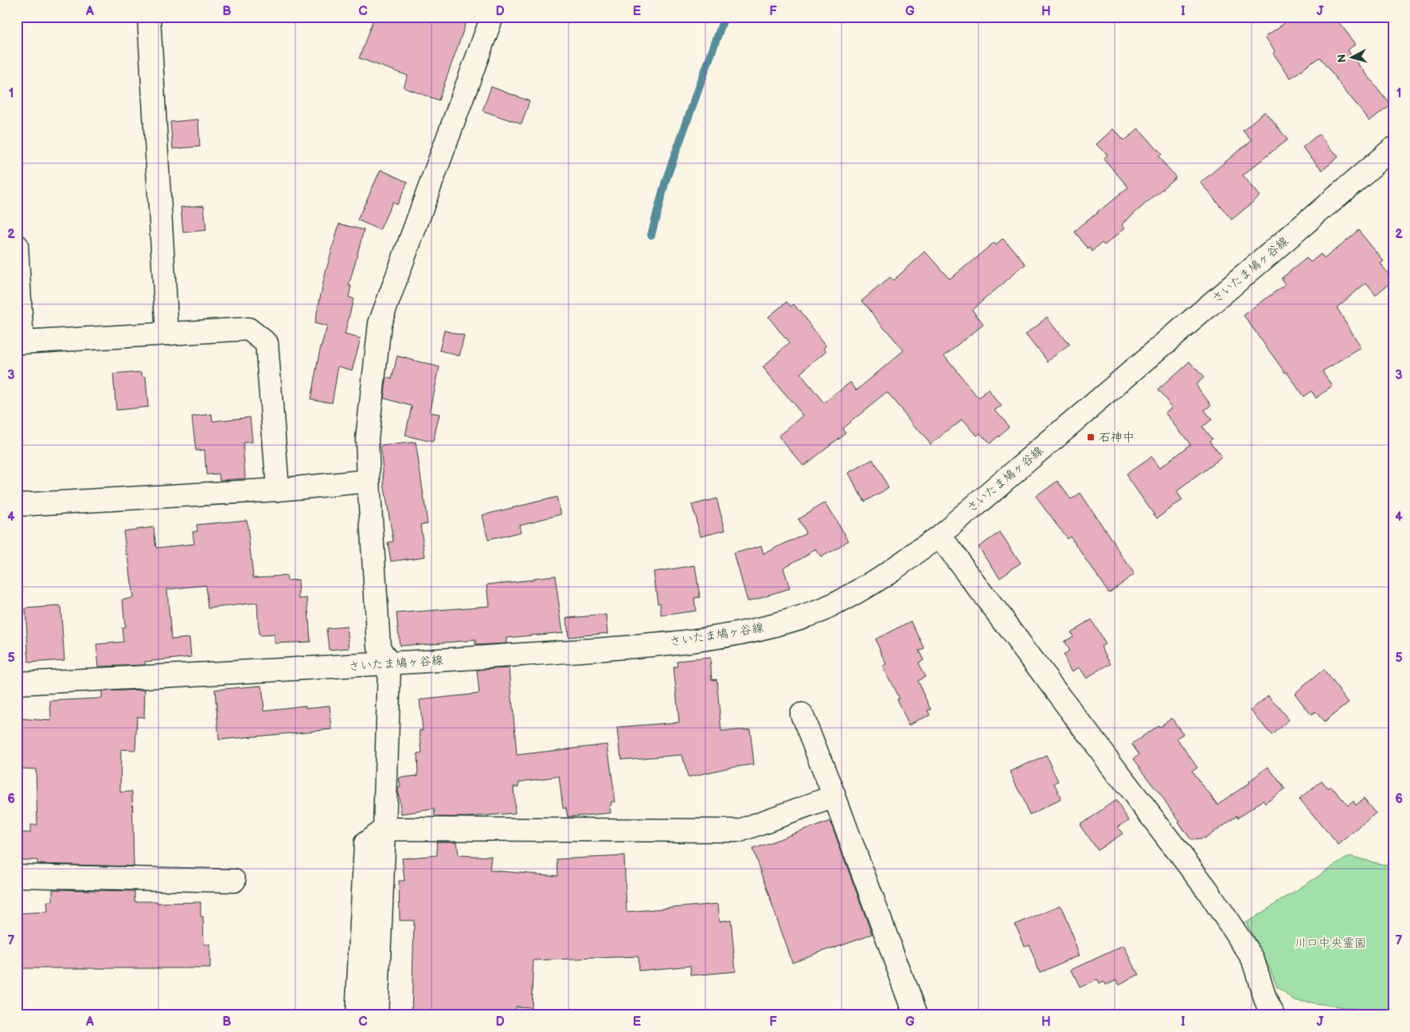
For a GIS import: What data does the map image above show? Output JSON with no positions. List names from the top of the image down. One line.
{"streets":{"street":["さいたま鳩ヶ谷線"]},"parks":["川口中央霊園"],"places":{"transit":["石神中"]},"north":"left","grid":{"columns":["A","B","C","D","E","F","G","H","I","J"],"rows":["1","2","3","4","5","6","7"]}}
